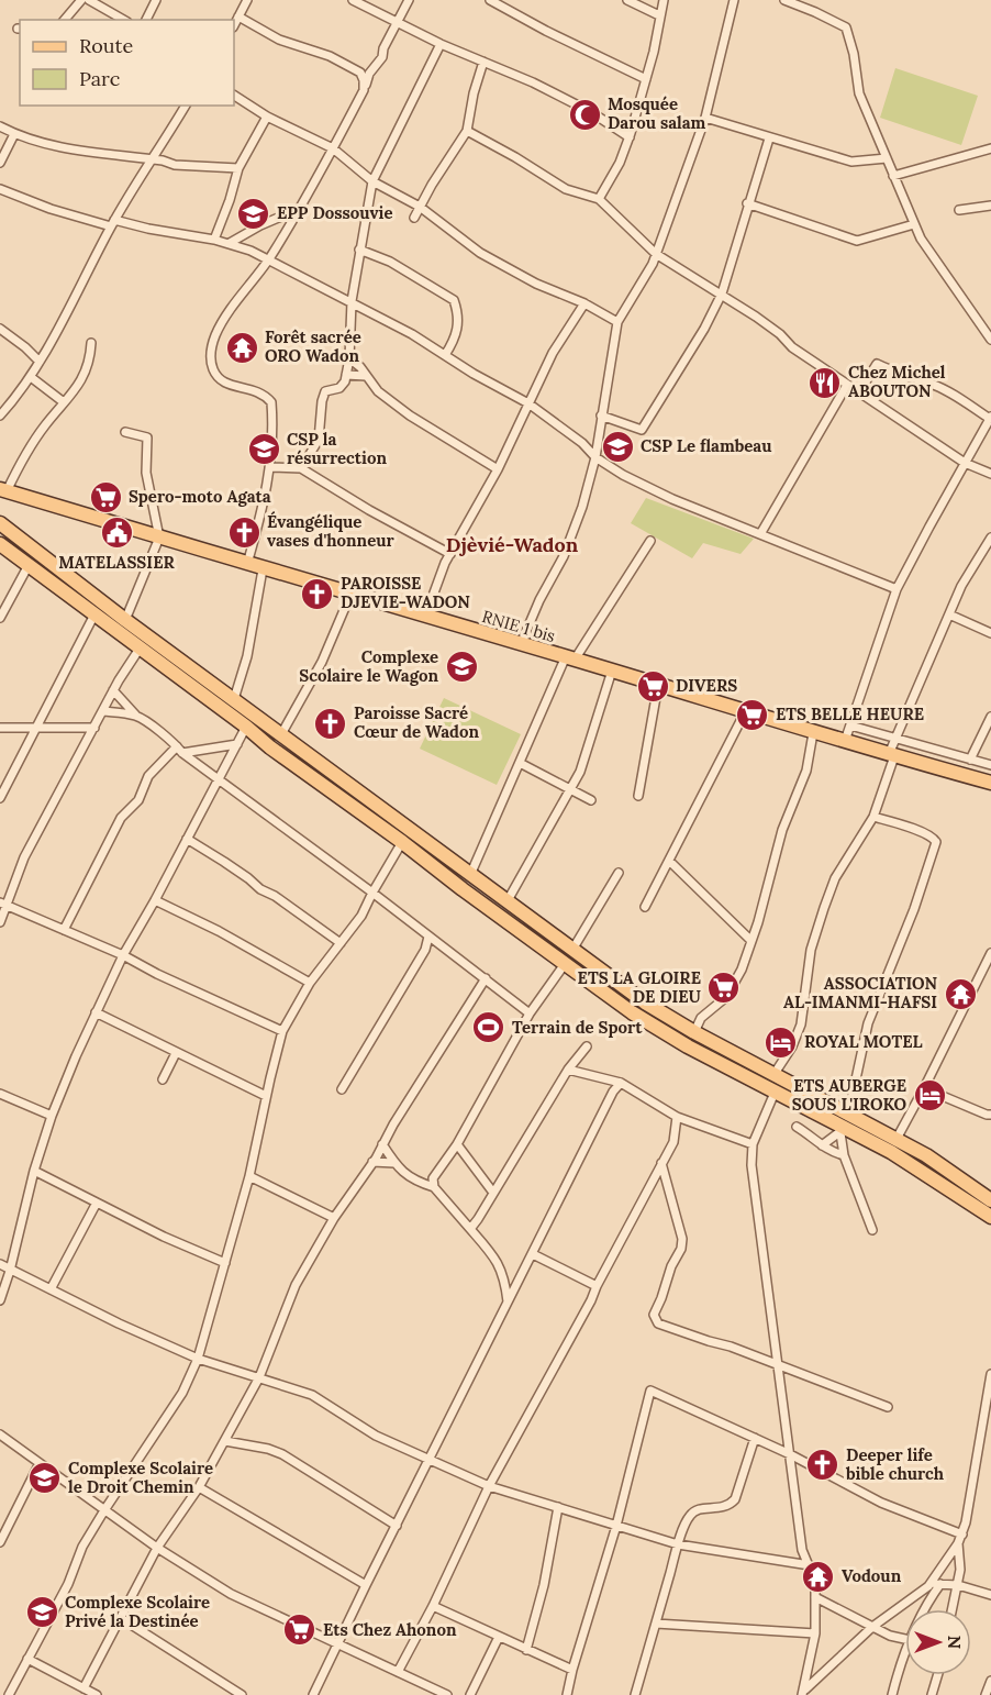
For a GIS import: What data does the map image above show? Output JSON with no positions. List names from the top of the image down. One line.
{"streets":{"main road":["RNIE 1 bis"]},"districts":["Djèvié-Wadon"],"places":{"mosque":["Mosquée Darou salam"],"school or university":["EPP Dossouvie","CSP Le flambeau","CSP la résurrection","Complexe Scolaire le Wagon","Complexe Scolaire le Droit Chemin","Complexe Scolaire Privé la Destinée"],"temple":["Forêt sacrée ORO Wadon","ASSOCIATION AL-IMANMI-HAFSI","Vodoun"],"restaurant":["Chez Michel ABOUTON"],"supermarket":["Spero-moto Agata","DIVERS","ETS BELLE HEURE","ETS LA GLOIRE DE DIEU","Ets Chez Ahonon"],"church":["Évangélique vases d'honneur","PAROISSE DJEVIE-WADON","Paroisse Sacré Cœur de Wadon","Deeper life bible church"],"public building":["MATELASSIER"],"sports":["Terrain de Sport"],"hotel":["ROYAL MOTEL","ETS AUBERGE SOUS L'IROKO"]},"legend":["Route","Parc"],"north":"right"}
